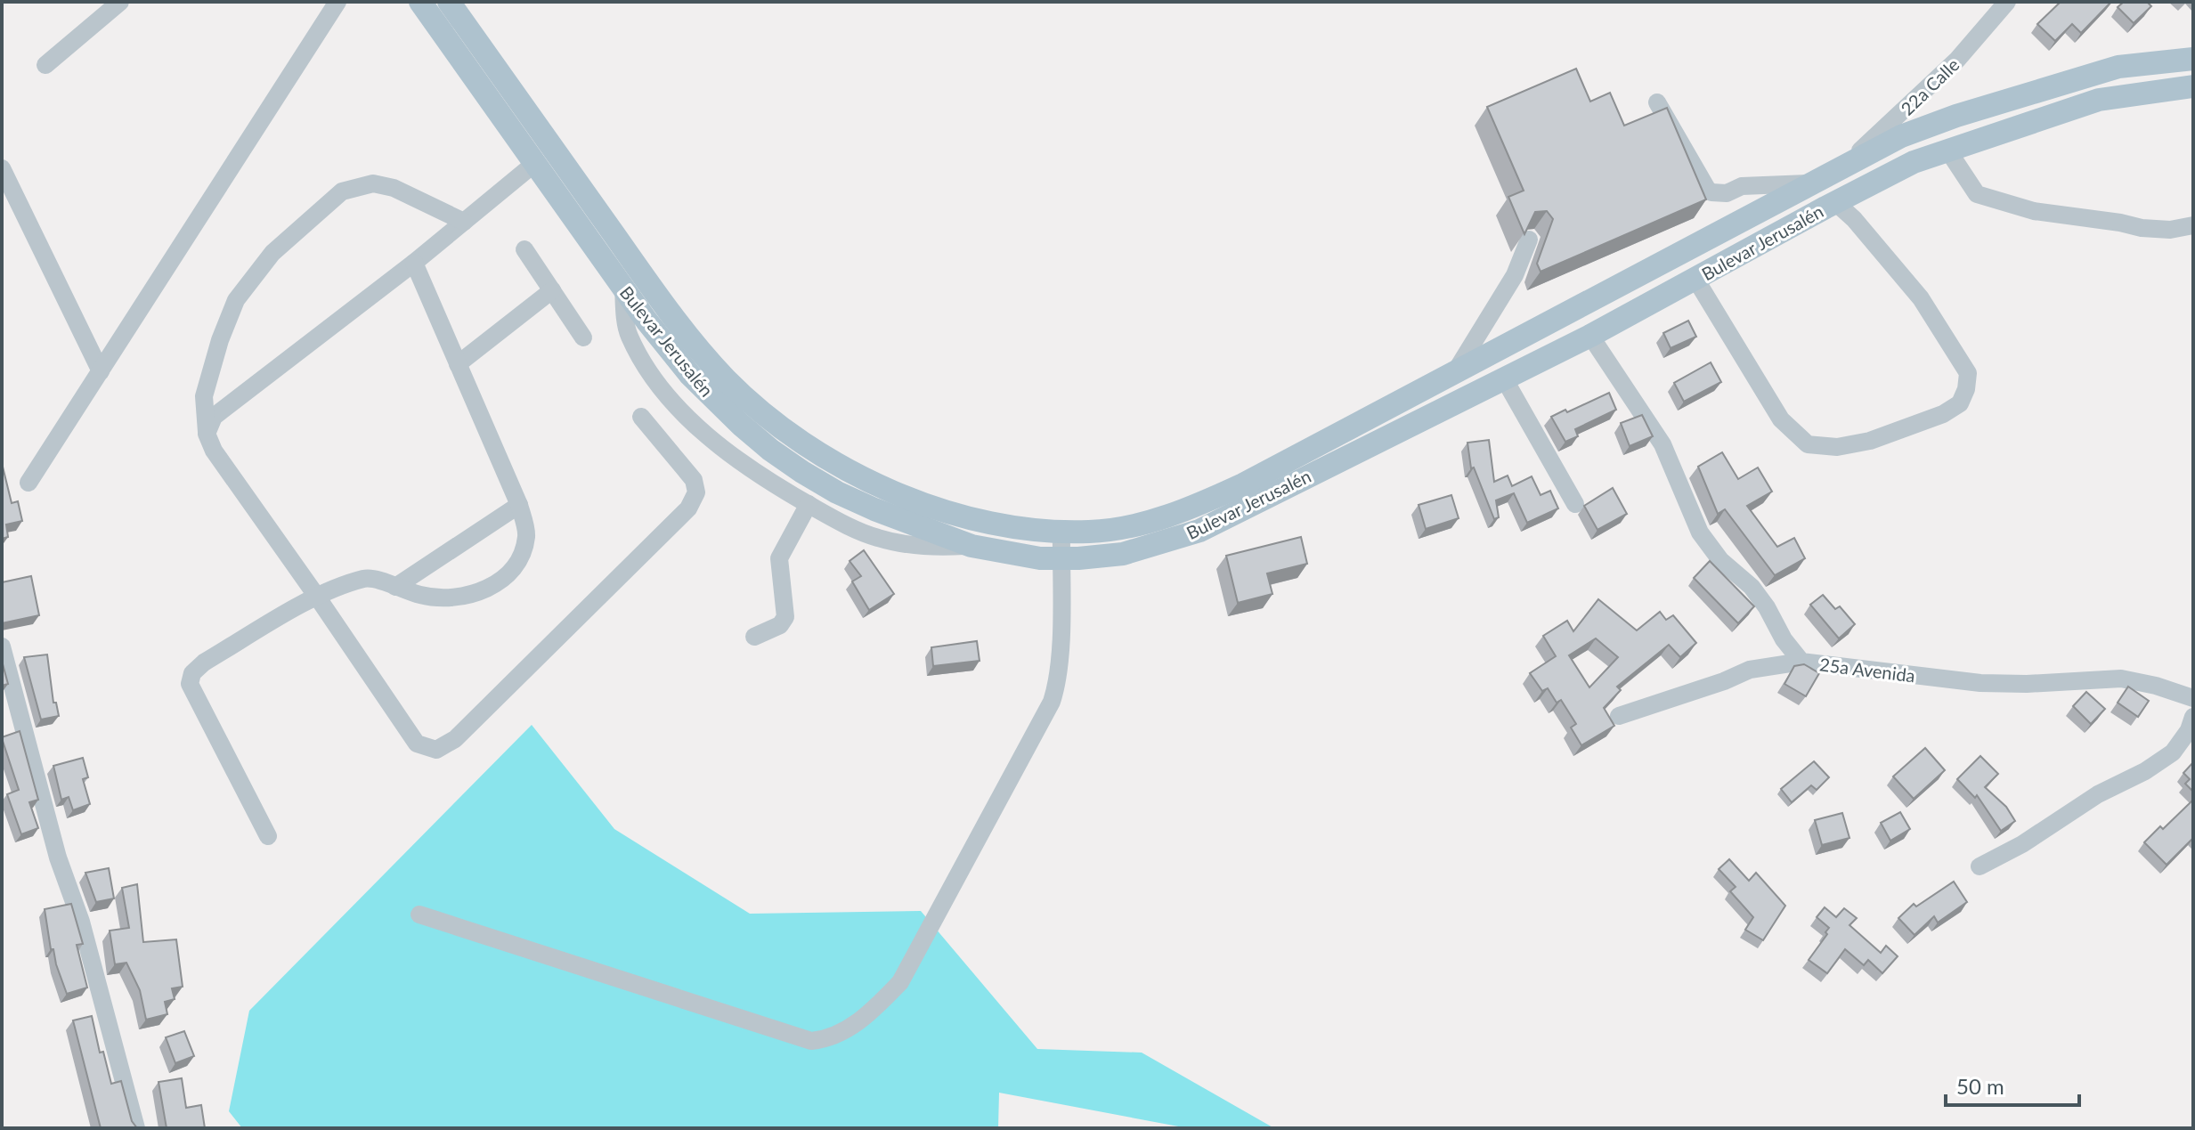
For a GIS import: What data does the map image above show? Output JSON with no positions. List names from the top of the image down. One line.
{"streets":{"main road":["Bulevar Jerusalén"],"street":["22a Calle","25a Avenida"]},"crossings":[["22a Calle","Bulevar Jerusalén"],["Bulevar Jerusalén","25a Avenida"]],"scale_bar":"50 m"}
